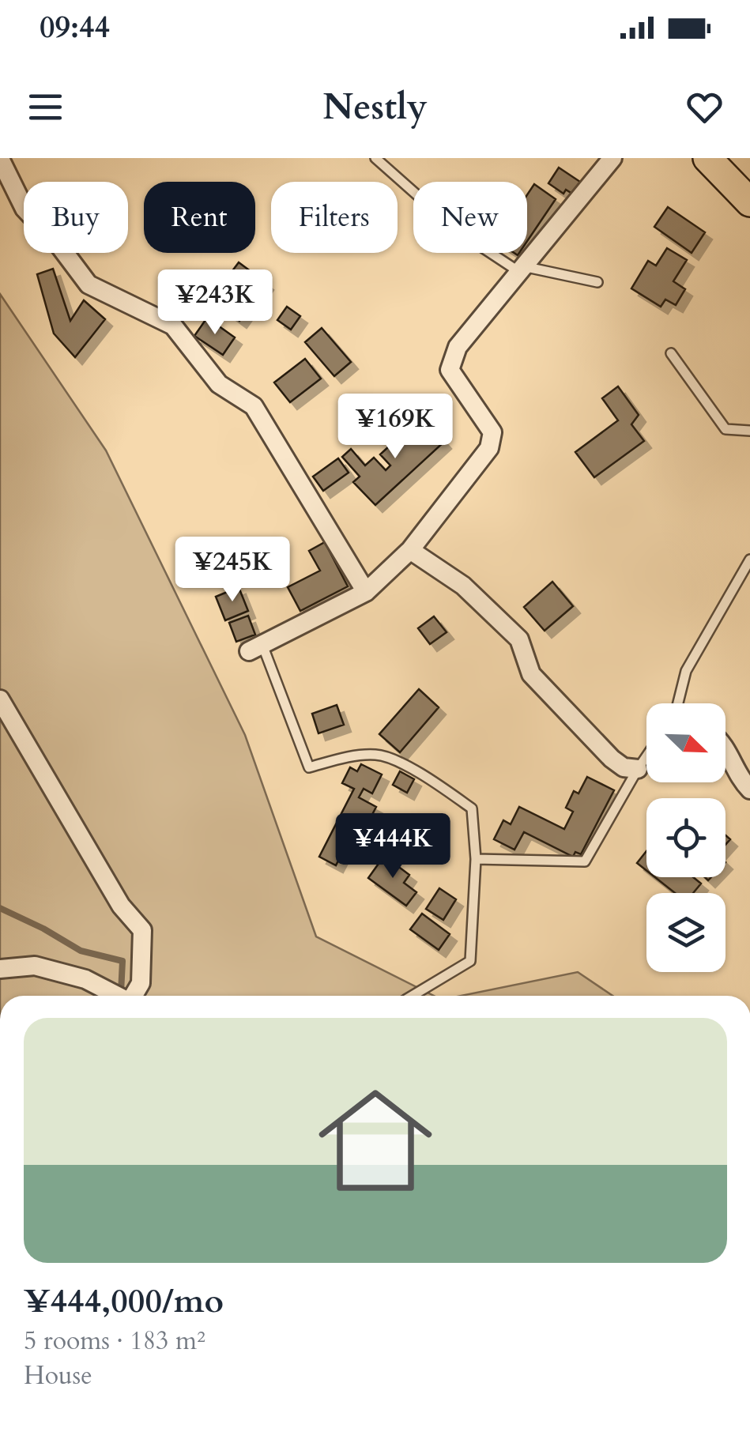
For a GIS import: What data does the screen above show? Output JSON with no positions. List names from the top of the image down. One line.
{"north":"bottom right","page":{"status":"09:44","header":"Nestly","chip":["Buy","Rent","Filters","New"],"price":["¥243K","¥169K","¥245K","¥444K"],"list":[{"name":"¥444,000/mo","note":"5 rooms · 183 m² · House"}]}}
